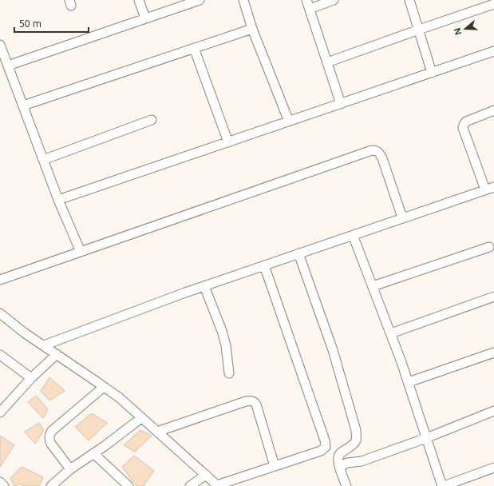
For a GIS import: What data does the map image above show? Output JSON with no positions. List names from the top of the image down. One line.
{"scale_bar":"50 m","north":"left"}
